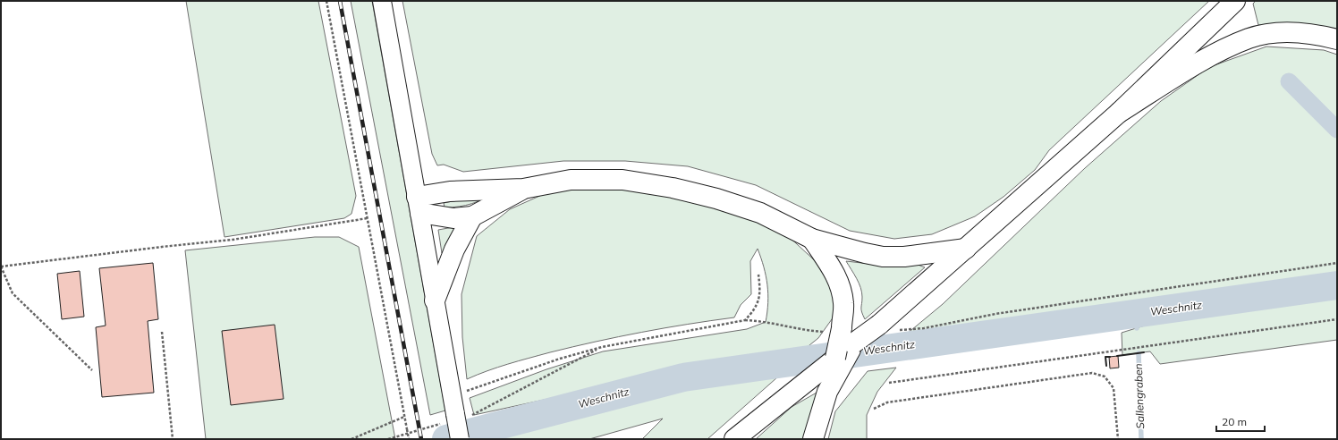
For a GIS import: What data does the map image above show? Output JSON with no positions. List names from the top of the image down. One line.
{"water":["Weschnitz","Sallengraben"],"scale_bar":"20 m"}
